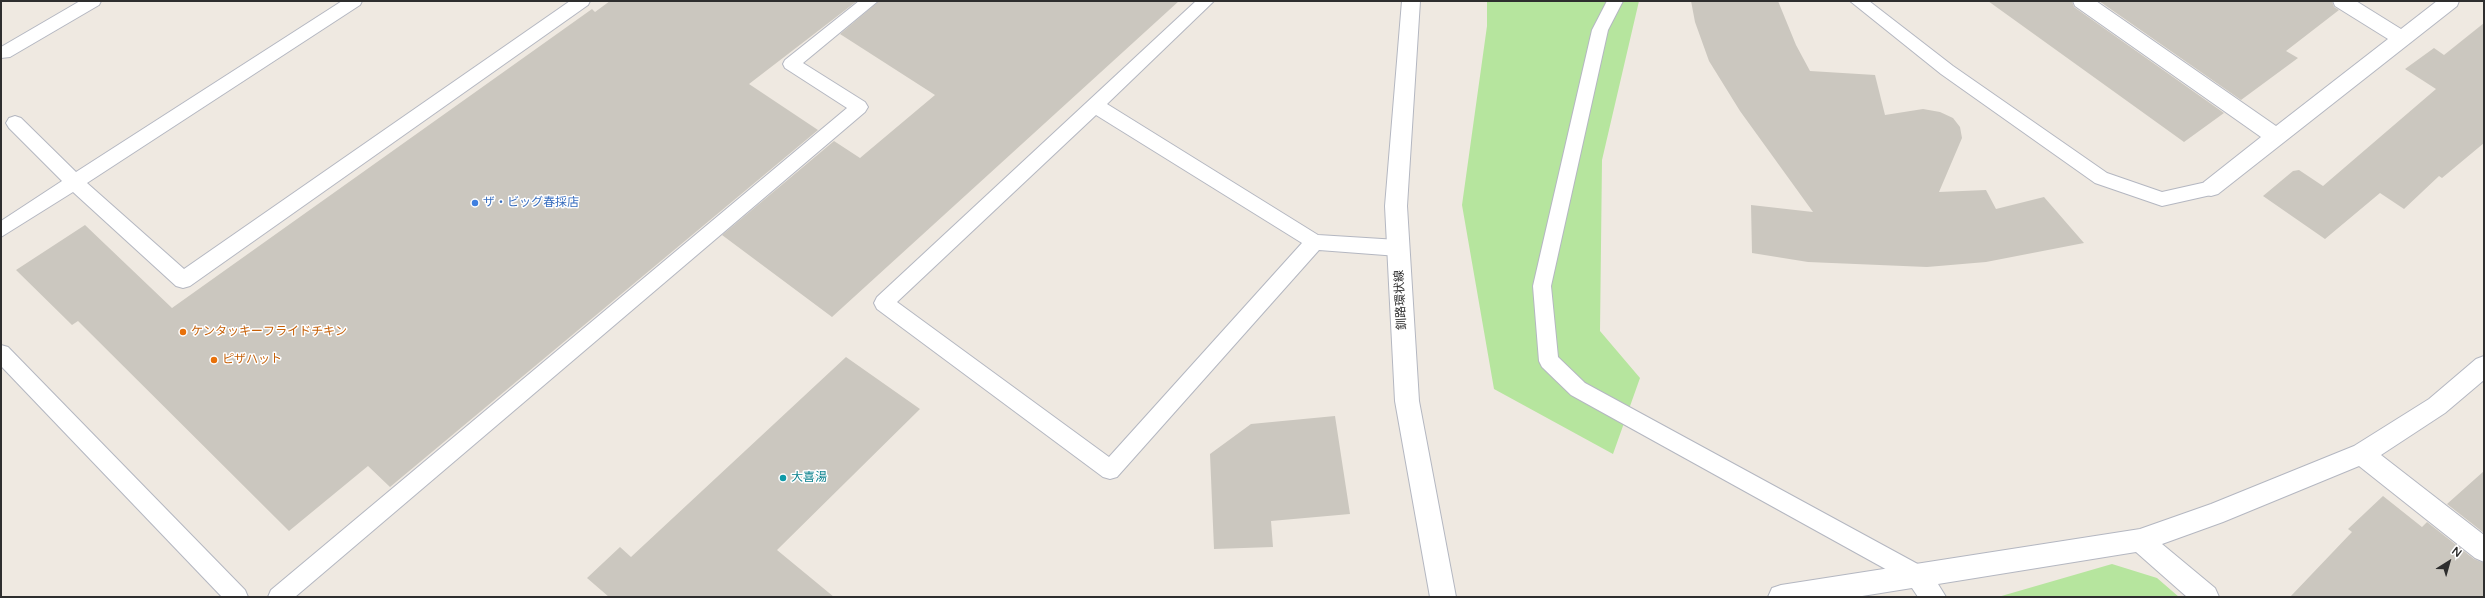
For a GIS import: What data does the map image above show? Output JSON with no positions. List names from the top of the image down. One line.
{"streets":{"street":["釧路環状線"]},"places":["ザ・ビッグ春採店","ケンタッキーフライドチキン","ピザハット","大喜湯"],"north":"top right"}
